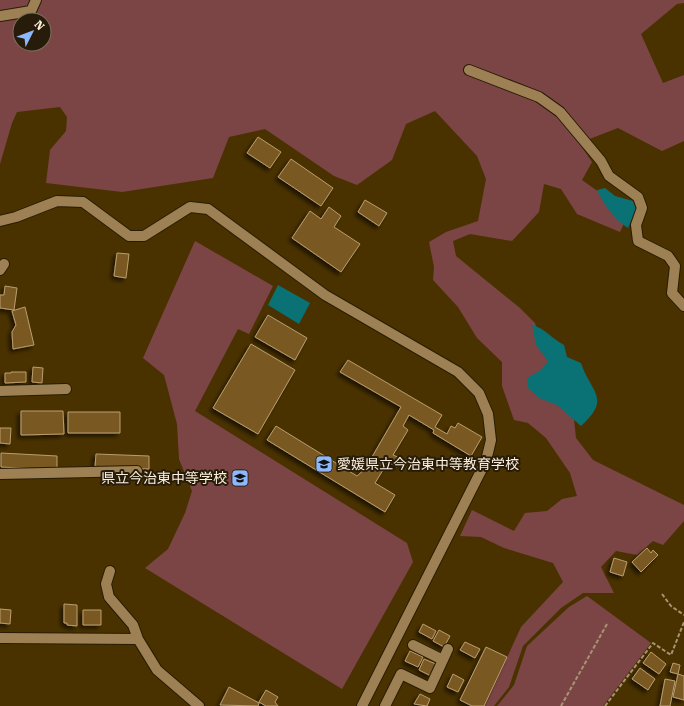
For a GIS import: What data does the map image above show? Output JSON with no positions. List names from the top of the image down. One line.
{"places":{"school or university":["愛媛県立今治東中等教育学校","県立今治東中等学校"]},"north":"top right"}
